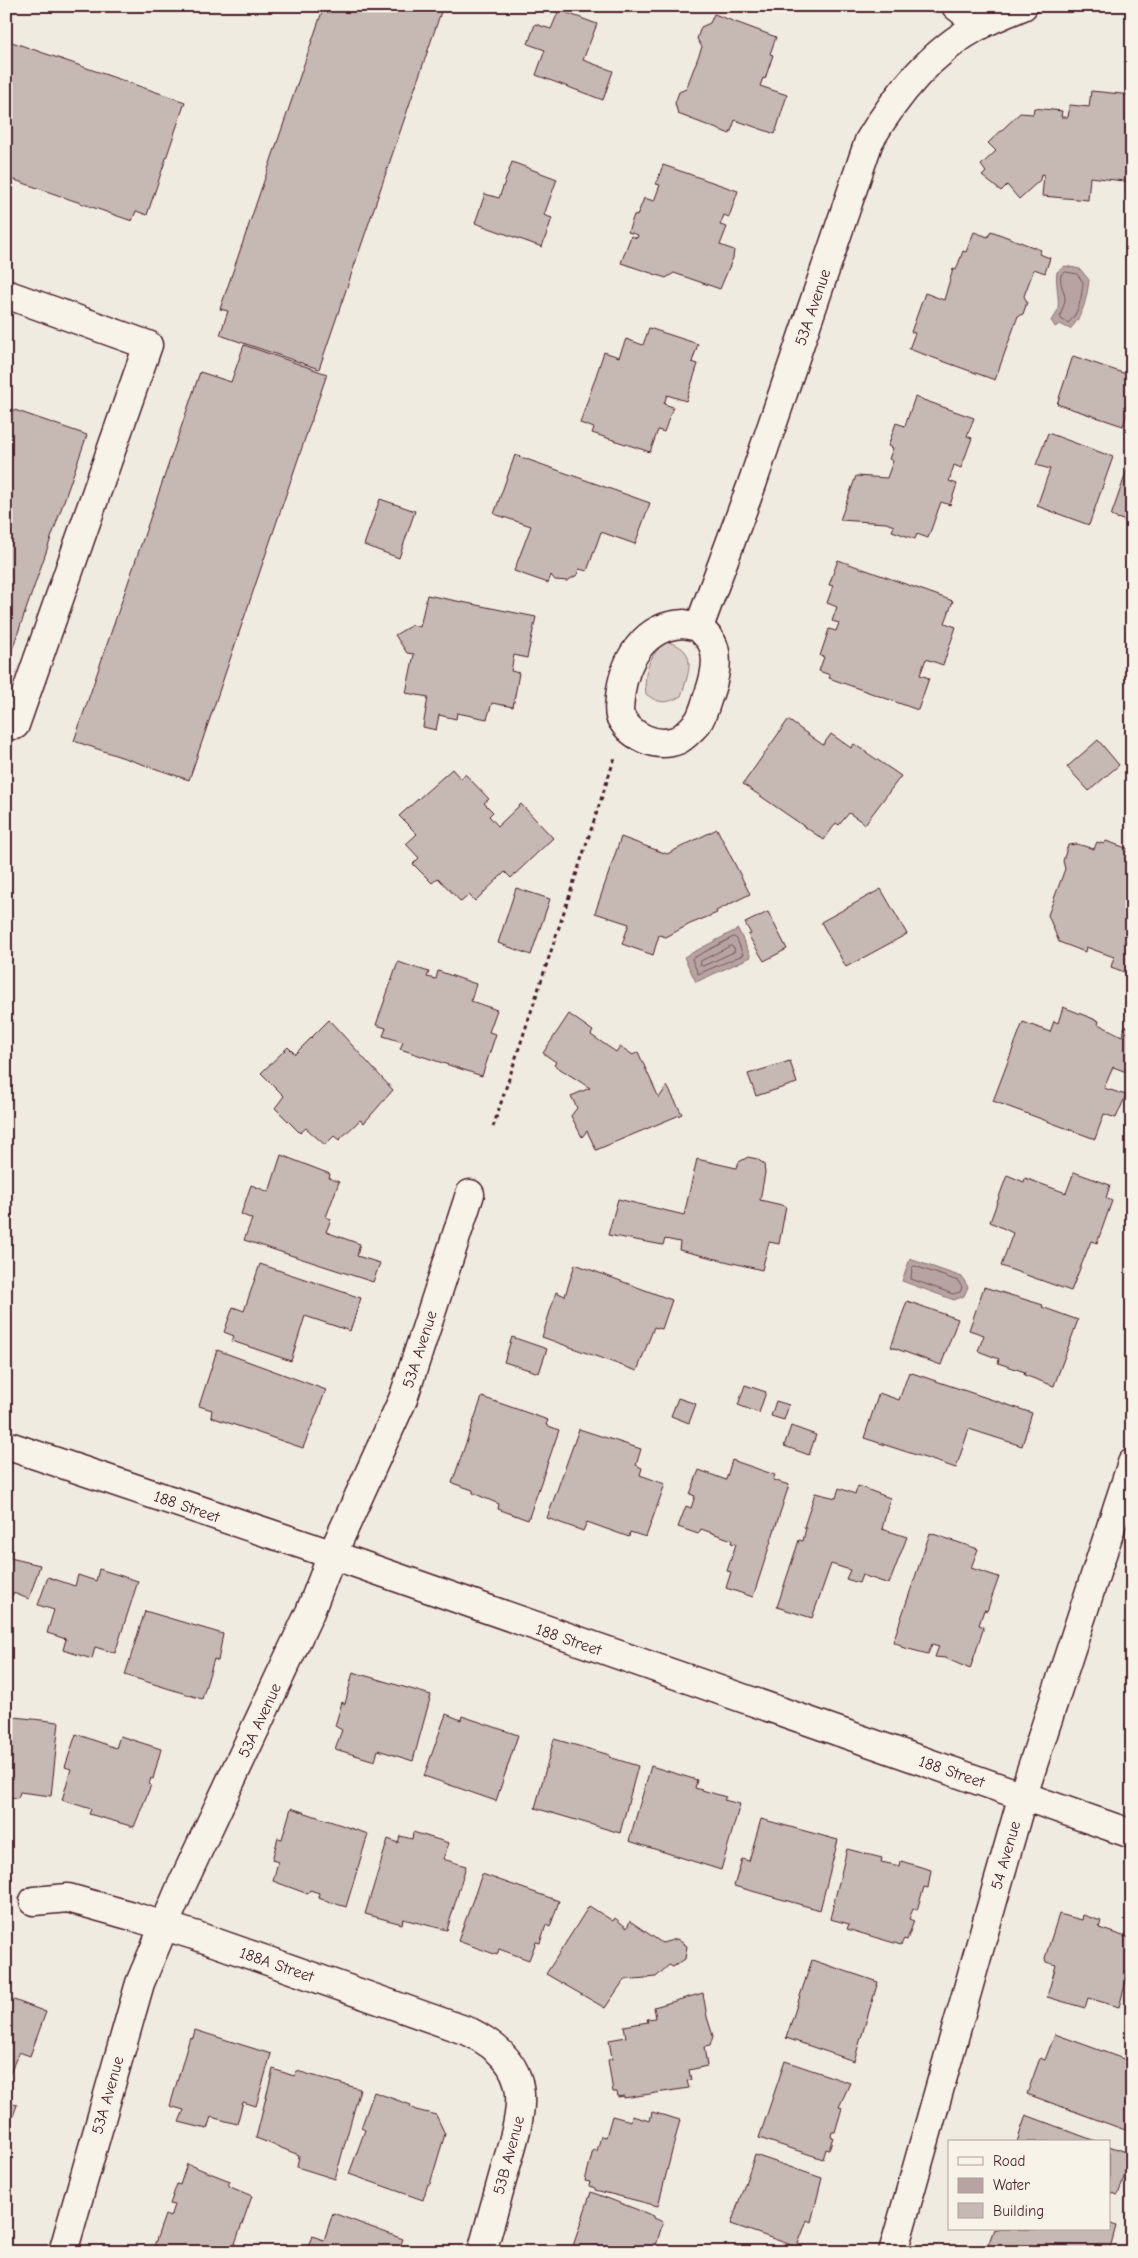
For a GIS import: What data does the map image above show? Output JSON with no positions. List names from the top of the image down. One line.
{"streets":{"street":["53A Avenue","188 Street","54 Avenue","188A Street","53B Avenue"]},"crossings":[["53A Avenue","188 Street"],["53A Avenue","188A Street"],["188 Street","54 Avenue"],["188A Street","53B Avenue"]],"legend":["Road","Water","Building"]}
